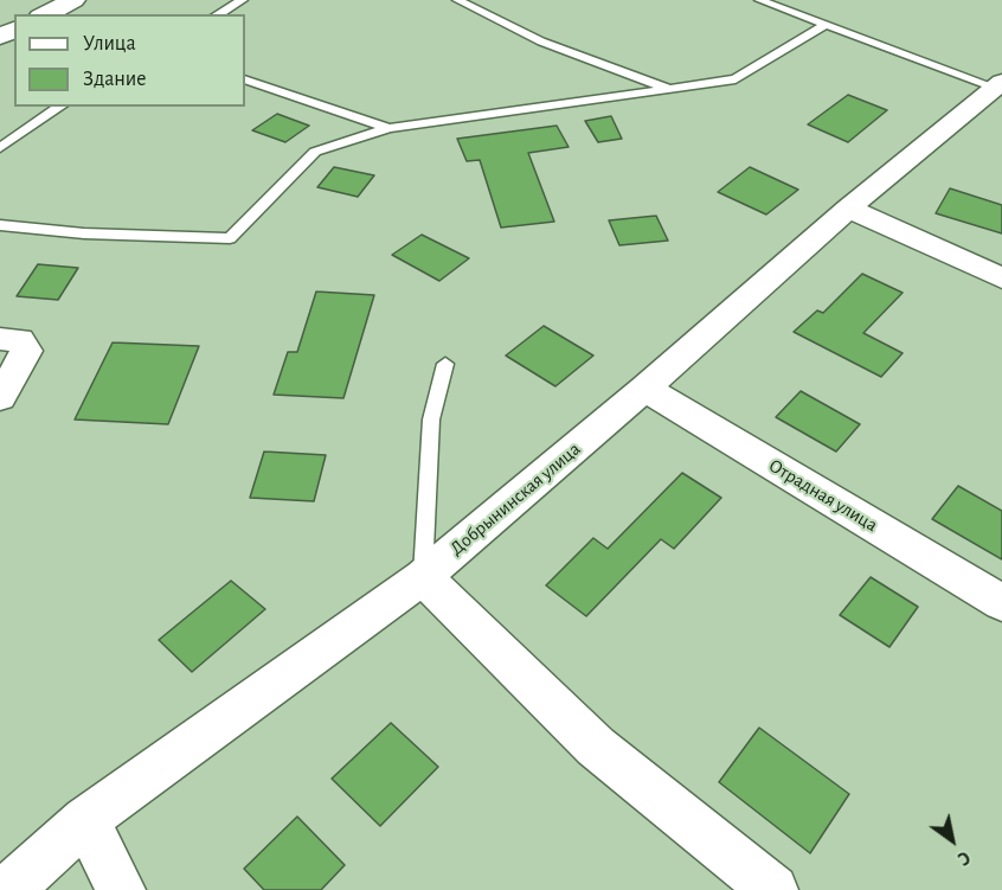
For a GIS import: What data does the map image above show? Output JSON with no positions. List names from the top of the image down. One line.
{"streets":{"street":["Отрадная улица","Добрынинская улица"]},"crossings":[["Отрадная улица","Добрынинская улица"]],"legend":["Улица","Здание"],"north":"bottom right"}
